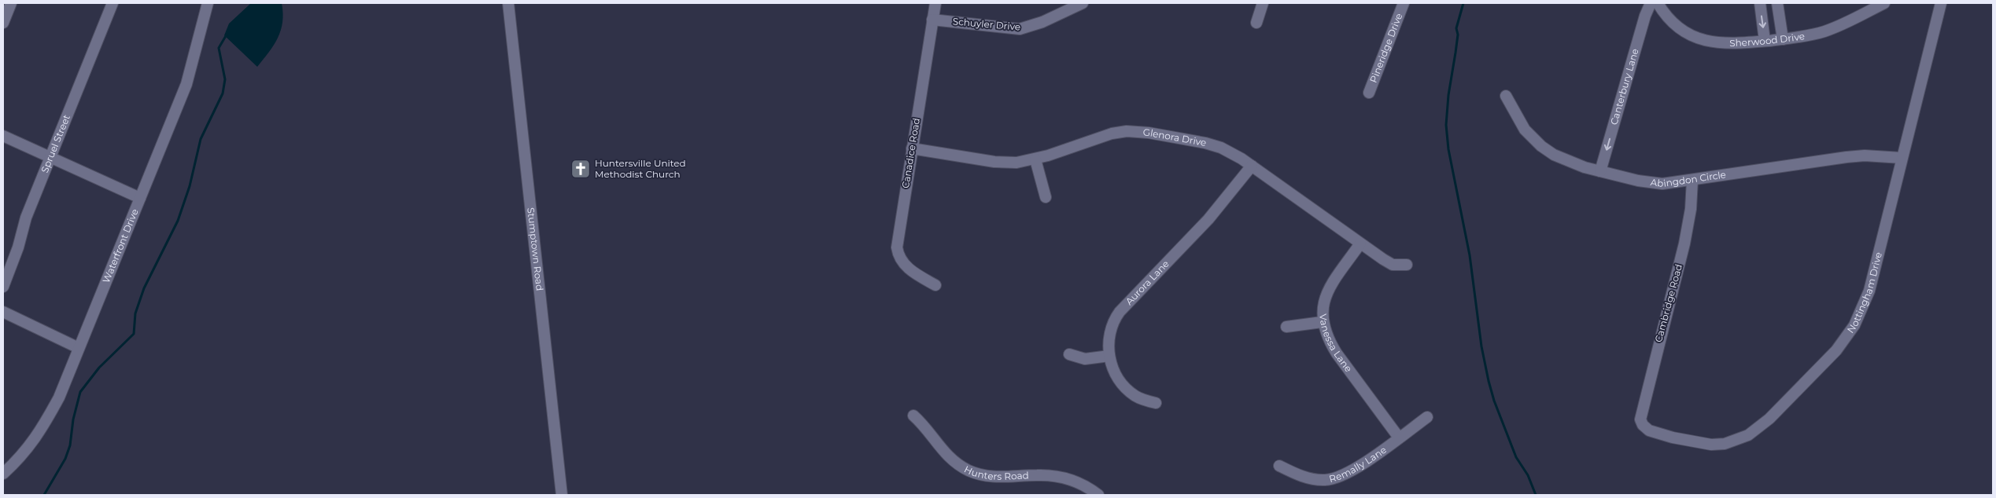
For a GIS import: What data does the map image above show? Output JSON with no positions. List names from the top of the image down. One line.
{"streets":{"street":["Schuyler Drive","Sherwood Drive","Pineridge Drive","Canterbury Lane","Glenora Drive","Spruel Street","Canadice Road","Abingdon Circle","Waterfront Drive","Stumptown Road","Aurora Lane","Nottingham Drive","Cambridge Road","Vanessa Lane","Remally Lane","Hunters Road"]},"crossings":[["Schuyler Drive","Canadice Road"],["Canterbury Lane","Abingdon Circle"],["Glenora Drive","Canadice Road"],["Glenora Drive","Aurora Lane"],["Glenora Drive","Vanessa Lane"],["Abingdon Circle","Nottingham Drive"],["Abingdon Circle","Cambridge Road"],["Nottingham Drive","Cambridge Road"],["Vanessa Lane","Remally Lane"]],"one_way":["Canterbury Lane"],"places":{"church":["Huntersville United Methodist Church"]}}
